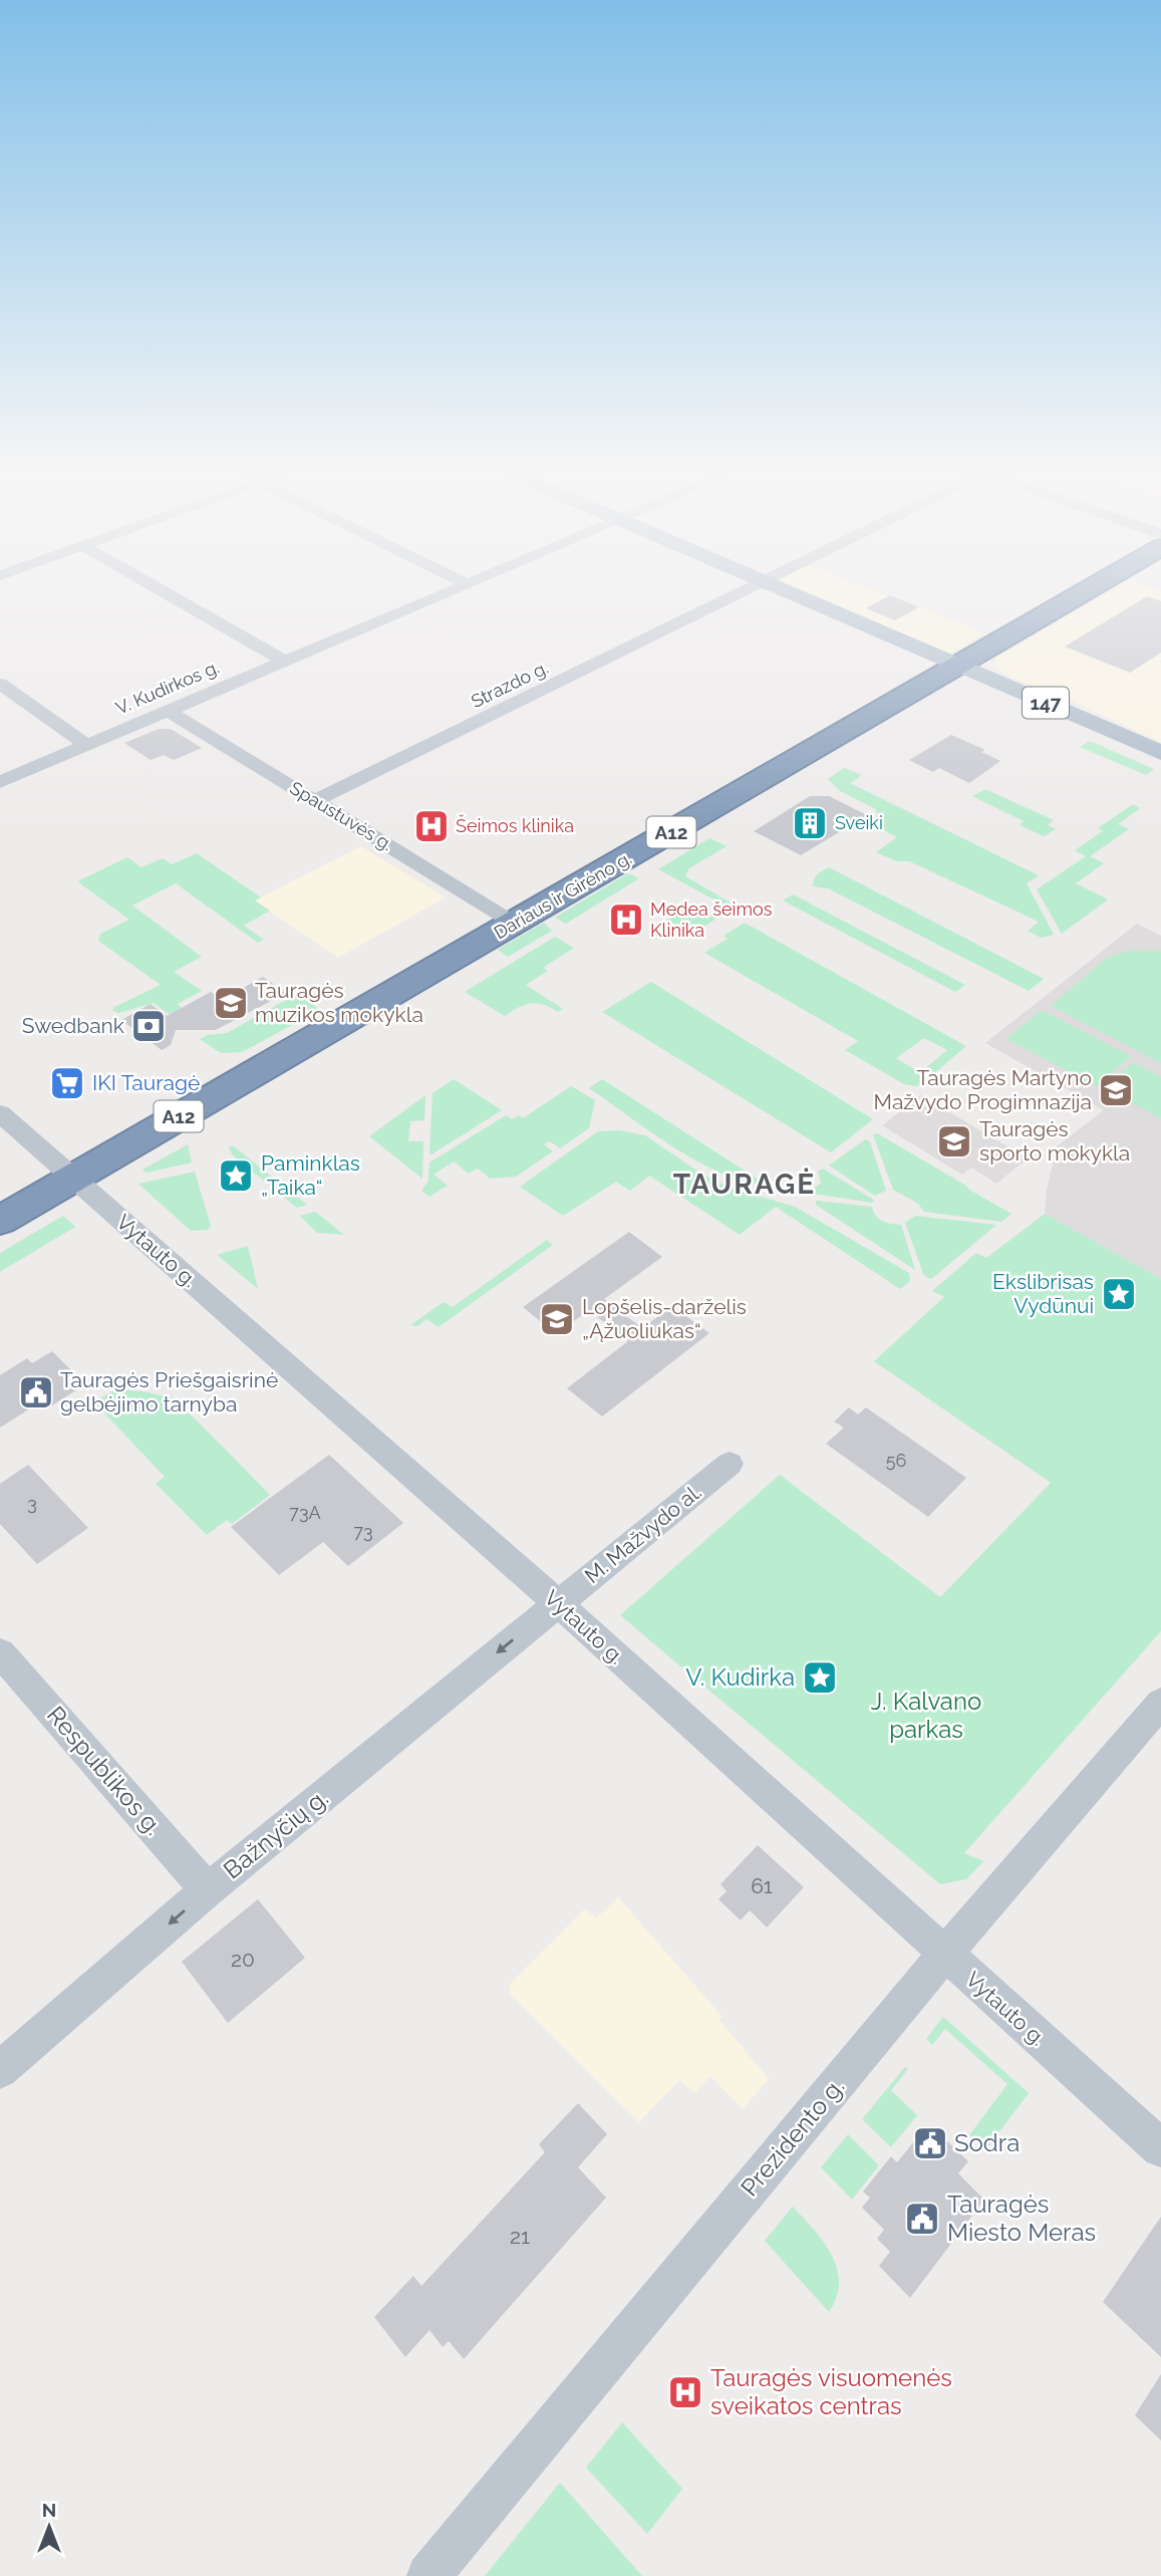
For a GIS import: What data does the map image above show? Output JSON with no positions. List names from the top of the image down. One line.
{"streets":{"highway":["A12","Dariaus ir Girėno g."],"main road":["147"],"street":["Strazdo g.","V. Kudirkos g.","Spaustuvės g.","Vytauto g.","M. Mažvydo al.","Respublikos g.","Bažnyčių g.","Prezidento g."]},"crossings":[["Strazdo g.","Spaustuvės g."],["V. Kudirkos g.","Spaustuvės g."],["147","Dariaus ir Girėno g."],["Spaustuvės g.","Dariaus ir Girėno g."],["Dariaus ir Girėno g.","Vytauto g."],["Vytauto g.","M. Mažvydo al."],["Vytauto g.","Bažnyčių g."],["Vytauto g.","Prezidento g."],["M. Mažvydo al.","Bažnyčių g."],["Respublikos g.","Bažnyčių g."]],"one_way":["Bažnyčių g."],"districts":["TAURAGĖ"],"parks":["J. Kalvano parkas"],"places":{"building":["Sveiki"],"hospital":["Šeimos klinika","Medea šeimos Klinika","Tauragės visuomenės sveikatos centras"],"school or university":["Tauragės muzikos mokykla","Tauragės Martyno Mažvydo Progimnazija","Tauragės sporto mokykla","Lopšelis-darželis „Ąžuoliukas“"],"bank":["Swedbank"],"supermarket":["IKI Tauragė"],"place":["Paminklas „Taika“","Ekslibrisas Vydūnui","V. Kudirka"],"public building":["Tauragės Priešgaisrinė gelbėjimo tarnyba","Sodra","Tauragės Miesto Meras"]},"house_numbers":["56","3","73A","73","61","20","21"],"north":"top"}
